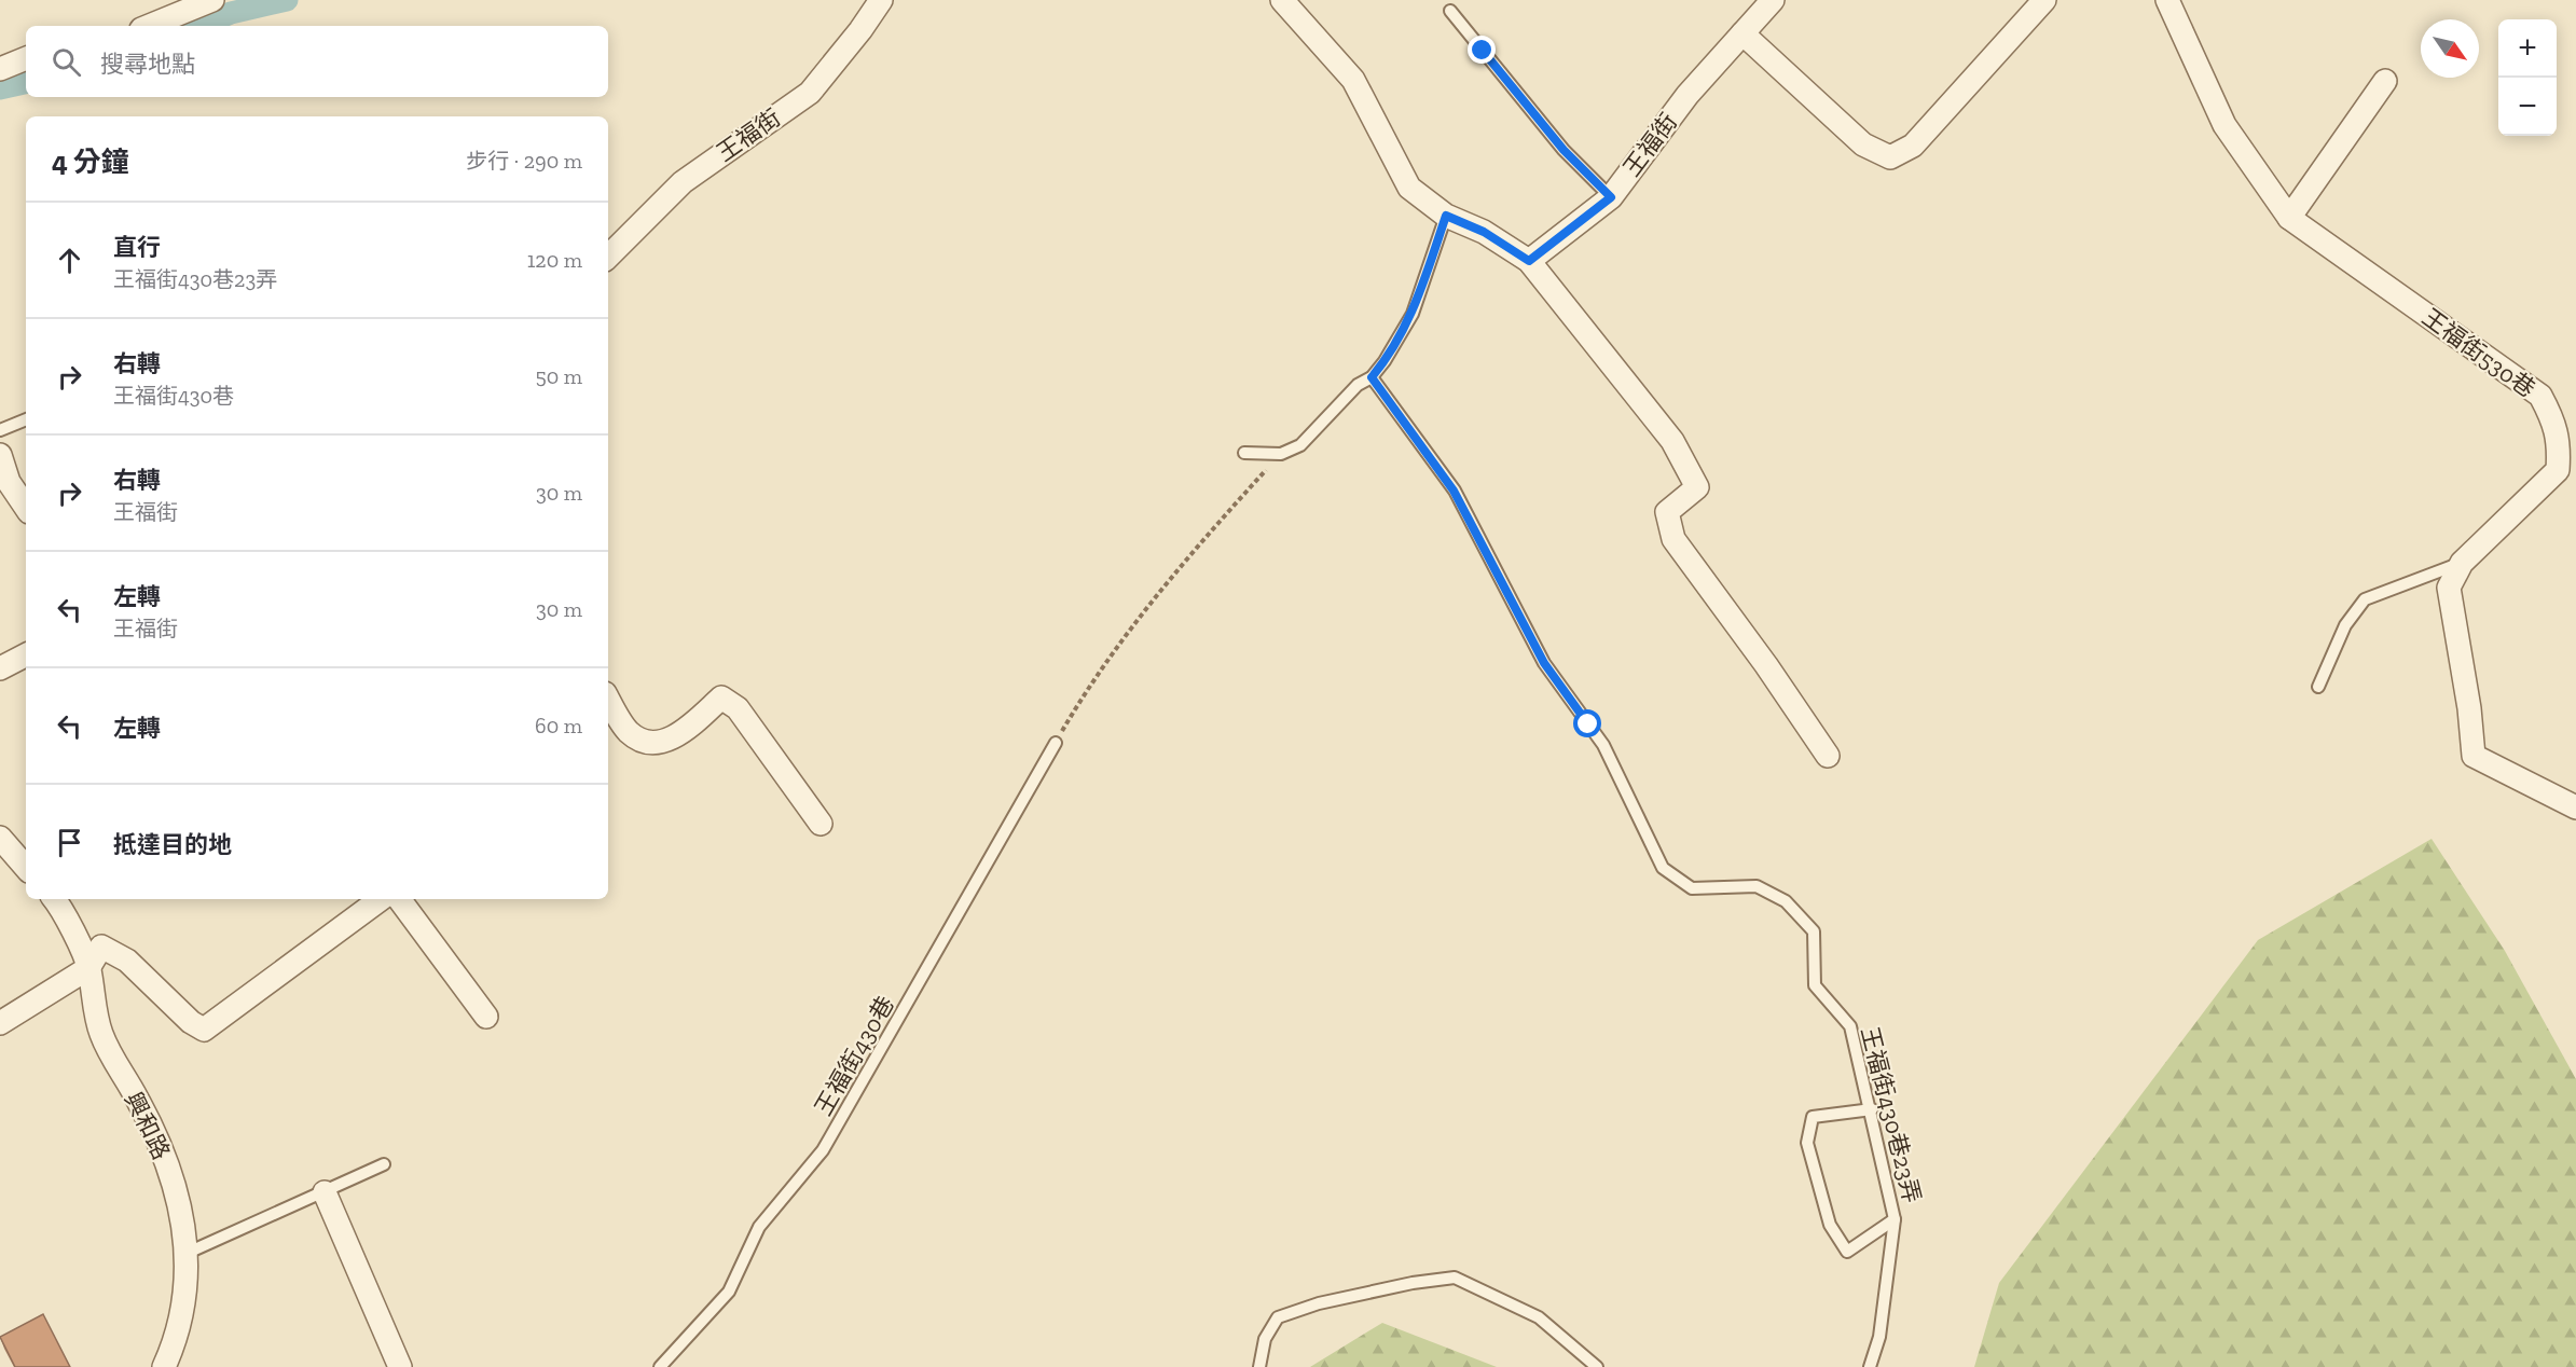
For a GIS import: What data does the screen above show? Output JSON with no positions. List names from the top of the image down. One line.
{"streets":{"street":["王福街","王福街530巷","興和路"],"lane":["王福街430巷","王福街430巷23弄"]},"north":"bottom right","page":{"map_buttons":["+","−"],"search":"搜尋地點","heading":["4 分鐘","步行 · 290 m"],"list":[["直行","王福街430巷23弄","120 m"],["右轉","王福街430巷","50 m"],["右轉","王福街","30 m"],["左轉","王福街","30 m"],["左轉","60 m"],"抵達目的地"]}}
